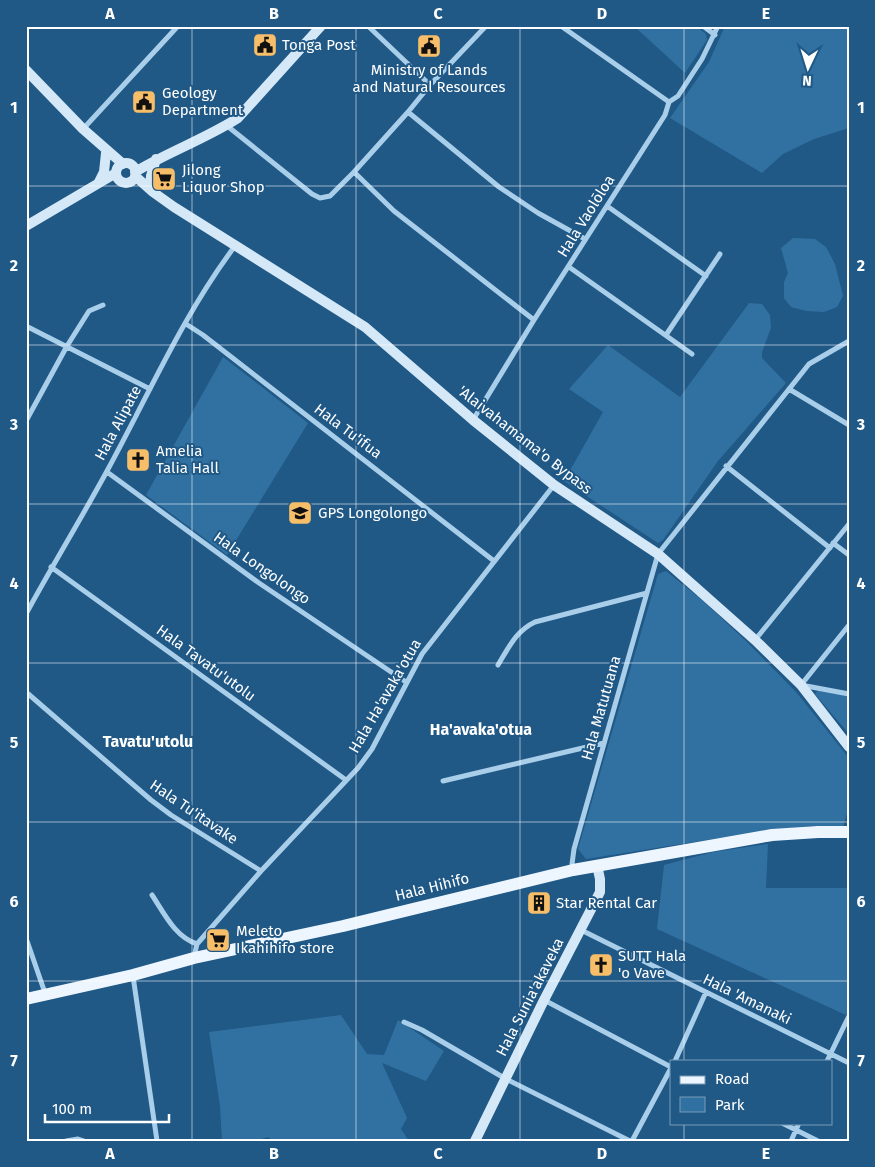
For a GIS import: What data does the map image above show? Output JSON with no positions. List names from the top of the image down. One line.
{"streets":{"main road":["'Alaivahamama'o Bypass","Hala Hihifo","Hala Sunia'akaveka"],"street":["Hala Vaolōloa","Hala Alipate","Hala Tu'ifua","Hala Longolongo","Hala Tavatu'utolu","Hala Ha'avaka'otua","Hala Matutuana","Hala Tu'itavake","Hala 'Amanaki"]},"crossings":[["Hala Vaolōloa","'Alaivahamama'o Bypass"],["Hala Alipate","Hala Tu'ifua"],["Hala Alipate","'Alaivahamama'o Bypass"],["Hala Alipate","Hala Longolongo"],["Hala Alipate","Hala Tavatu'utolu"],["Hala Tu'ifua","Hala Ha'avaka'otua"],["'Alaivahamama'o Bypass","Hala Ha'avaka'otua"],["'Alaivahamama'o Bypass","Hala Matutuana"],["Hala Longolongo","Hala Ha'avaka'otua"],["Hala Tavatu'utolu","Hala Ha'avaka'otua"],["Hala Ha'avaka'otua","Hala Tu'itavake"],["Hala Matutuana","Hala Hihifo"],["Hala Hihifo","Hala Sunia'akaveka"],["Hala Sunia'akaveka","Hala 'Amanaki"]],"districts":["Ha'avaka'otua","Tavatu'utolu"],"places":{"public building":["Tonga Post","Ministry of Lands and Natural Resources","Geology Department"],"supermarket":["Jilong Liquor Shop","Meleto Ikahihifo store"],"church":["Amelia Talia Hall","SUTT Hala 'o Vave"],"school or university":["GPS Longolongo"],"building":["Star Rental Car"]},"legend":["Road","Park"],"scale_bar":"100 m","north":"bottom","grid":{"columns":["A","B","C","D","E"],"rows":["1","2","3","4","5","6","7"]}}
